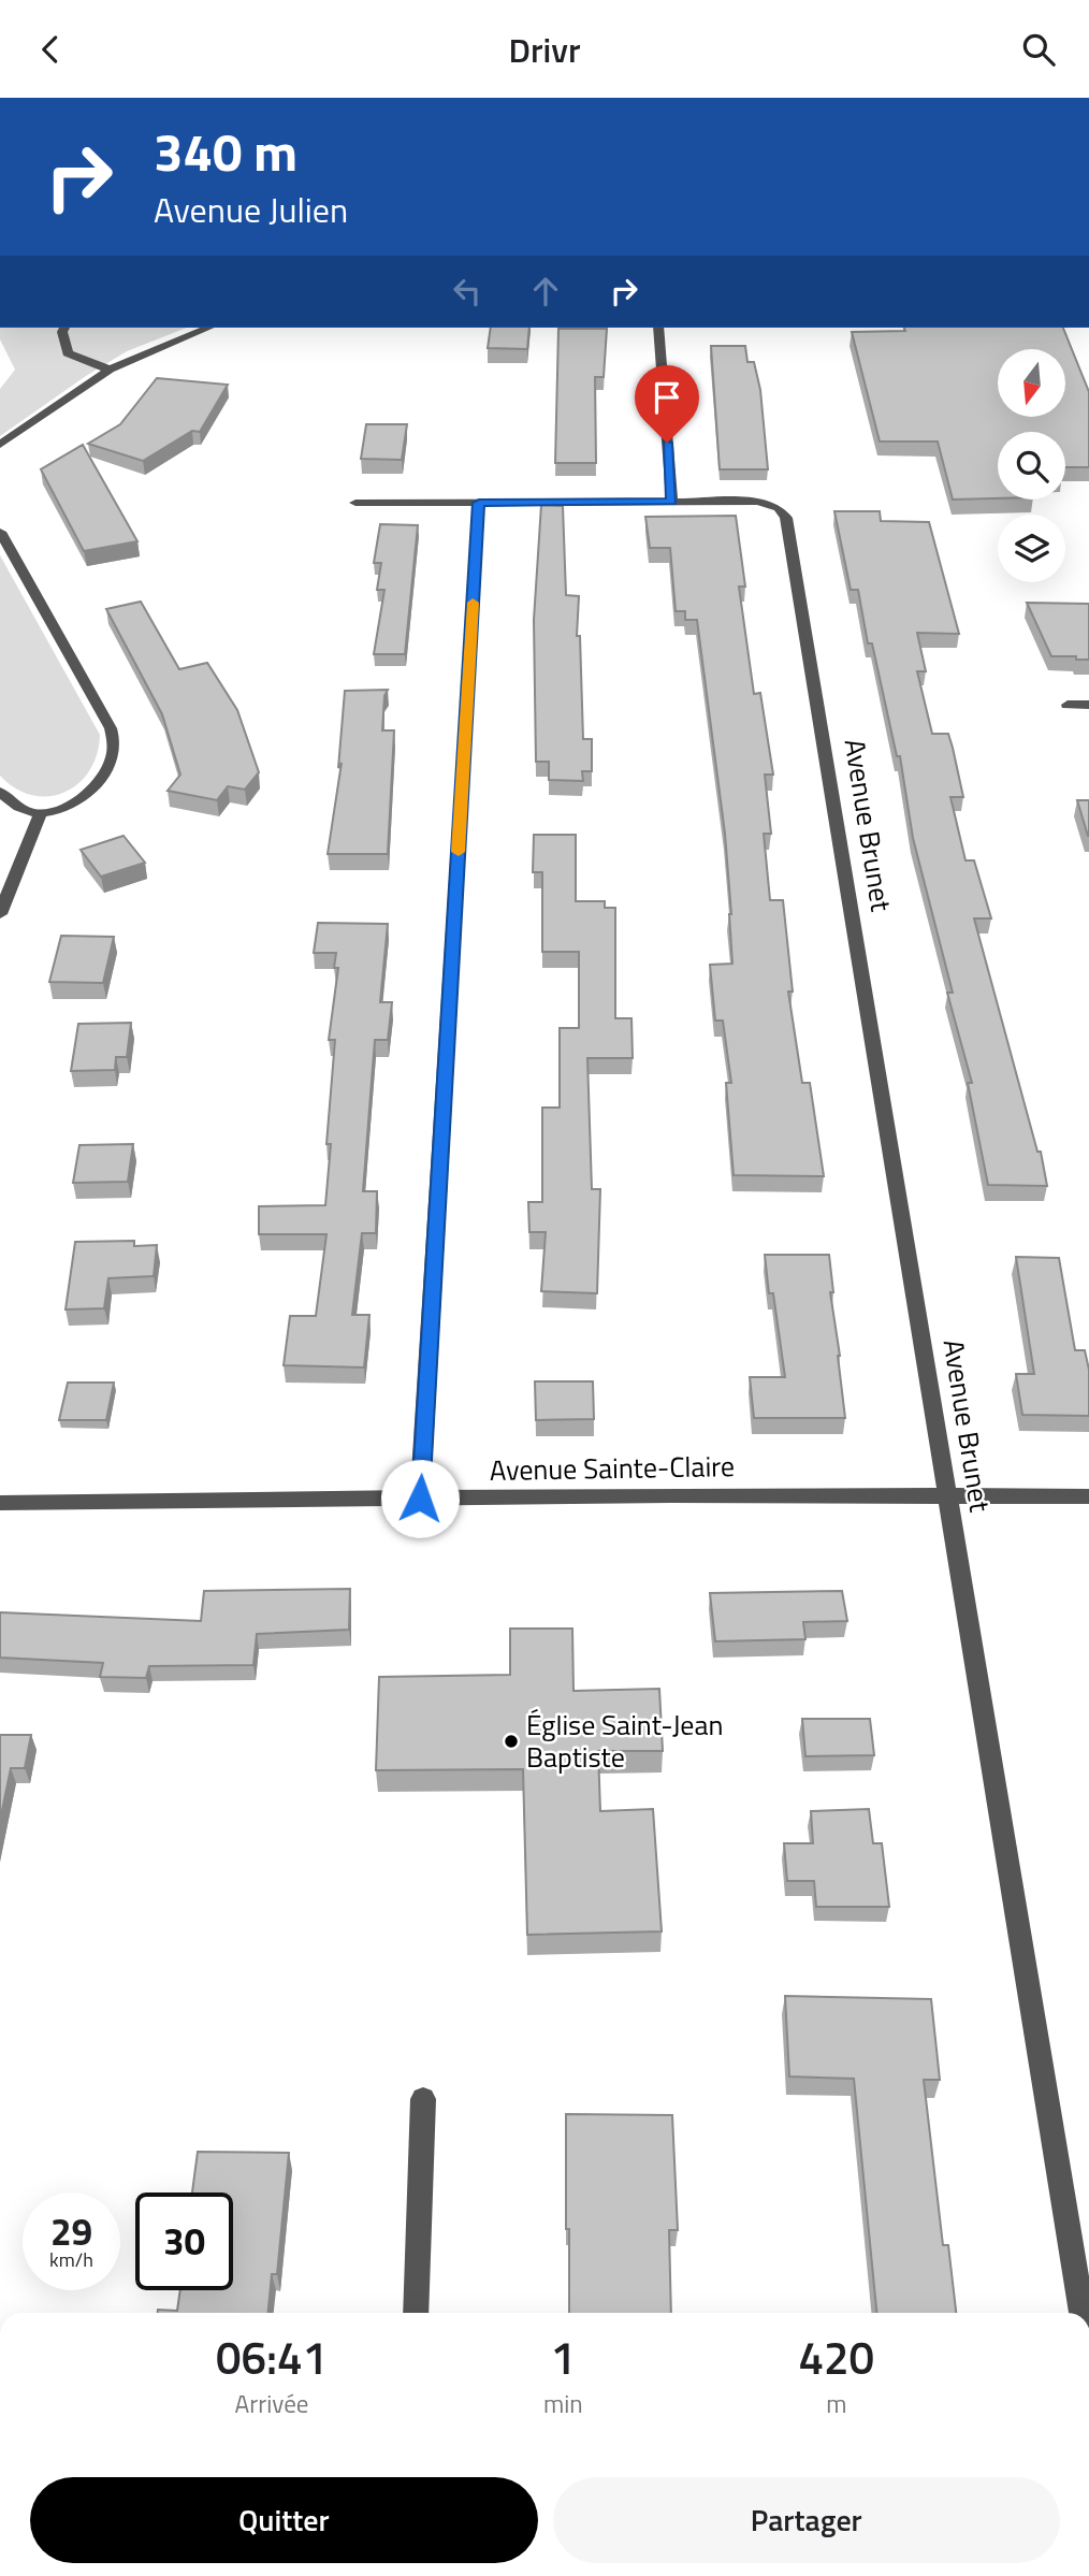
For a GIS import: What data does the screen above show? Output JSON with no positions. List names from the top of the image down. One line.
{"streets":{"street":["Avenue Brunet","Avenue Sainte-Claire"]},"crossings":[["Avenue Brunet","Avenue Sainte-Claire"]],"places":["Église Saint-Jean Baptiste"],"north":"bottom","page":{"header":"Drivr","turn":["340 m","Avenue Julien"],"speed":"29 km/h","limit":"30","eta":["06:41","Arrivée","1","min","420","m"],"buttons":["Quitter","Partager"]}}
